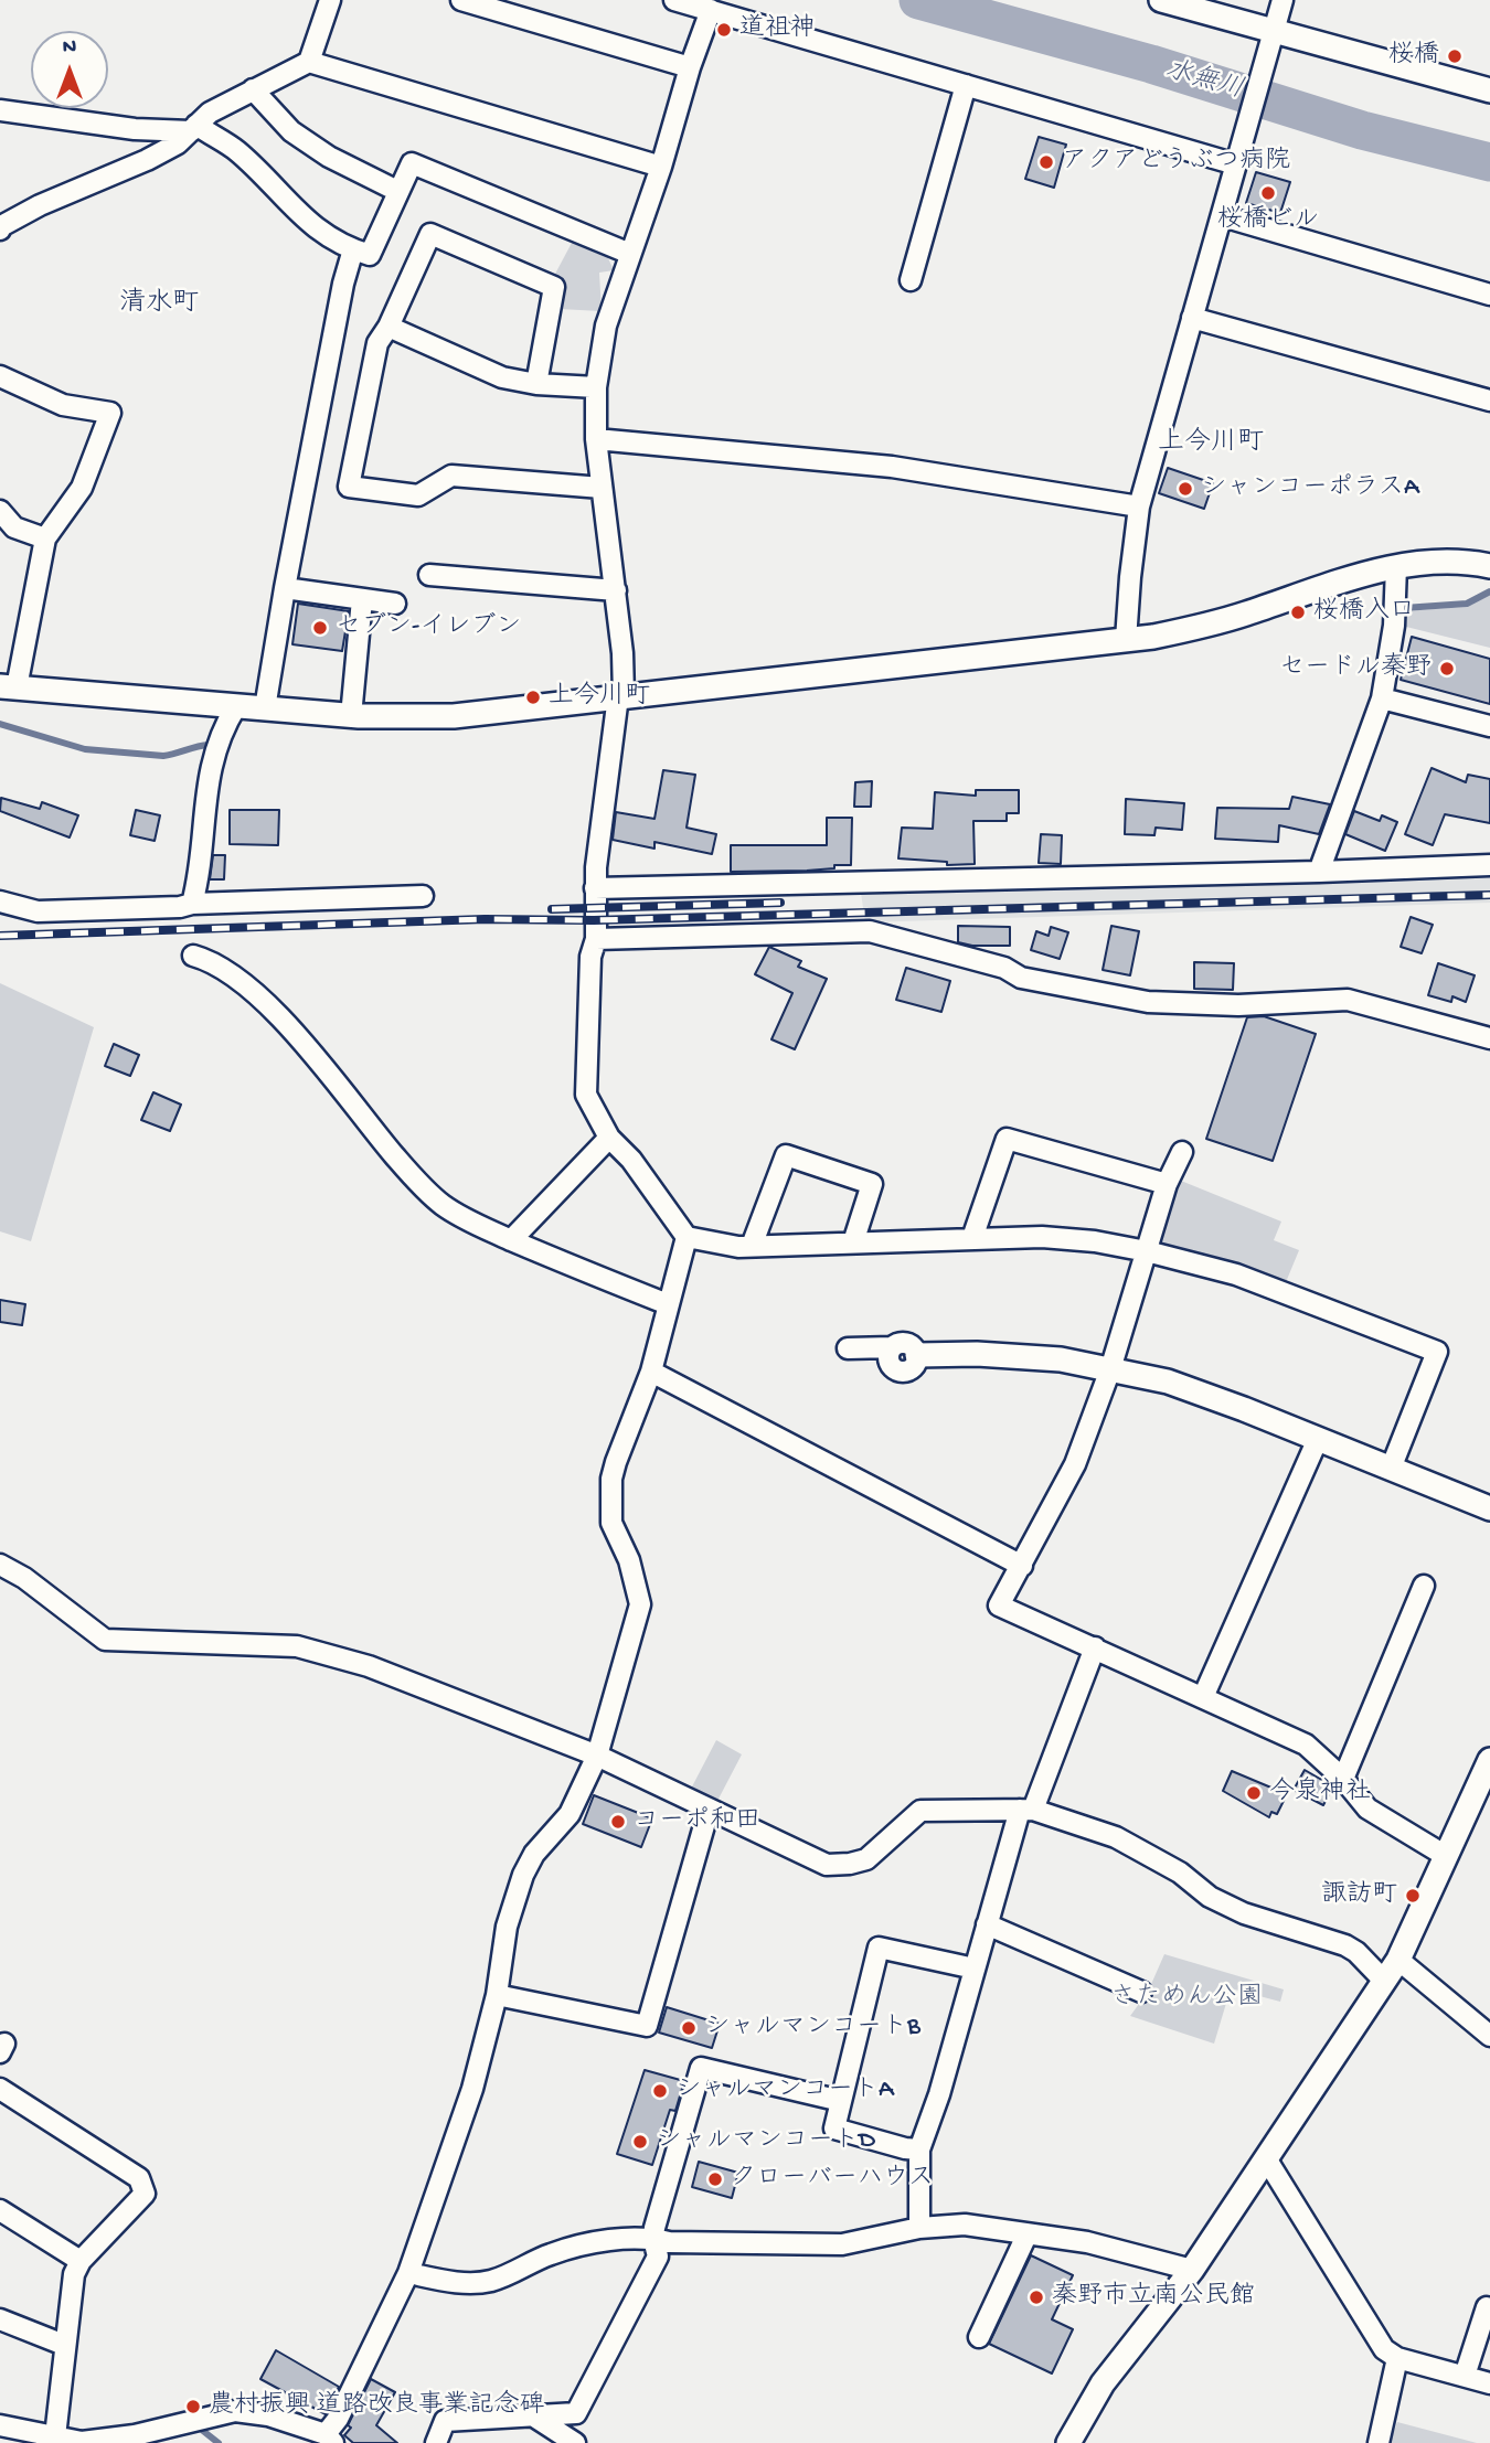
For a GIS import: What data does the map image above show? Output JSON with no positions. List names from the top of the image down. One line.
{"districts":["清水町","上今川町"],"water":["水無川"],"parks":["さためん公園"],"places":["道祖神","桜橋","アクアどうぶつ病院","桜橋ビル","シャンコーポラスA","桜橋入口","セブン-イレブン","セードル秦野","上今川町","今泉神社","コーポ和田","諏訪町","シャルマンコートB","シャルマンコートA","シャルマンコートD","クローバーハウス","秦野市立南公民館","農村振興 道路改良事業記念碑"],"north":"top"}
